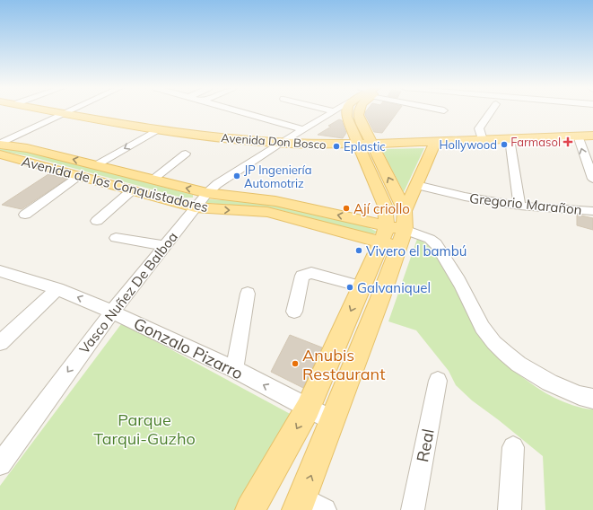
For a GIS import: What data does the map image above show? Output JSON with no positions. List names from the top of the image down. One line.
{"streets":{"main road":["Avenida Don Bosco","Avenida de los Conquistadores"],"street":["Gregorio Marañon","Vasco Nuñez De Balboa","Gonzalo Pizarro","Real"]},"crossings":[["Avenida Don Bosco","Vasco Nuñez De Balboa"],["Avenida de los Conquistadores","Vasco Nuñez De Balboa"],["Vasco Nuñez De Balboa","Gonzalo Pizarro"]],"one_way":["Gonzalo Pizarro"],"parks":["Parque Tarqui-Guzho"],"places":{"health":["Farmasol"],"other":["Hollywood","Eplastic","JP Ingeniería Automotriz","Ají criollo","Vivero el bambú","Galvaniquel","Anubis Restaurant"]}}
